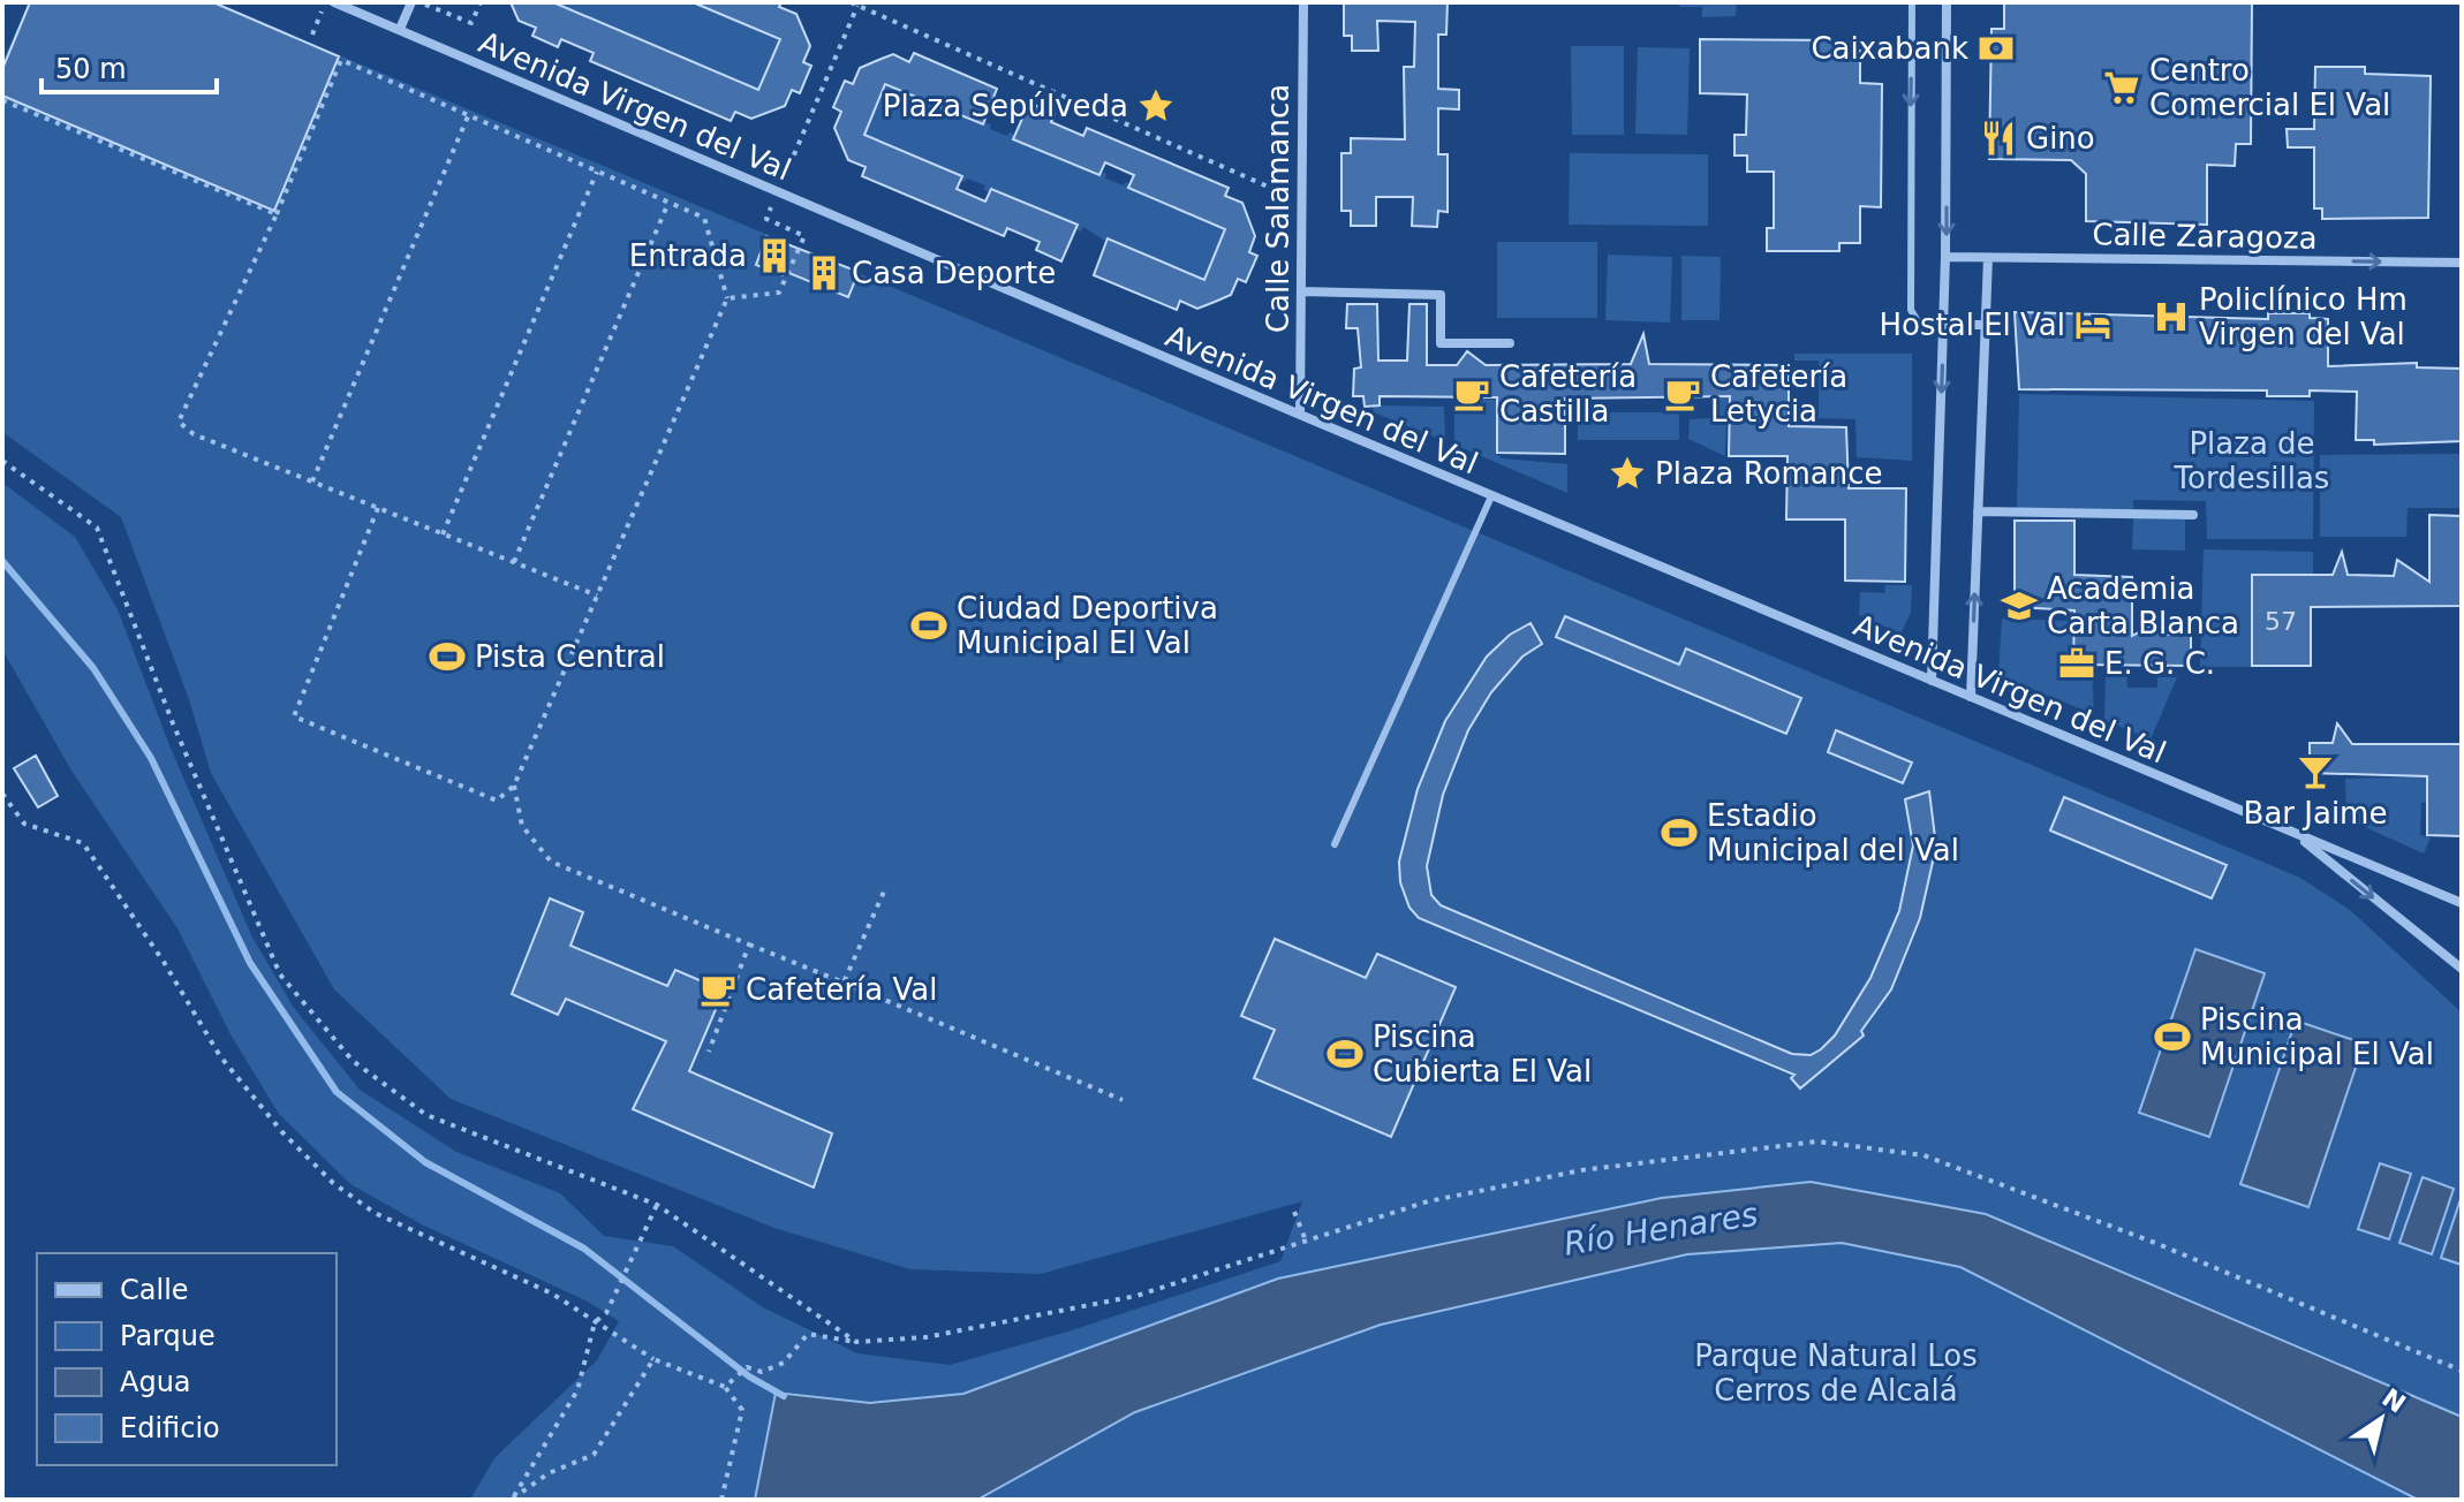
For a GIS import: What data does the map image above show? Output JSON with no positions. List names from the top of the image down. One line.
{"streets":{"street":["Avenida Virgen del Val","Calle Salamanca","Calle Zaragoza"]},"crossings":[["Avenida Virgen del Val","Calle Salamanca"]],"one_way":["Calle Zaragoza"],"water":["Río Henares"],"parks":["Plaza de Tordesillas","Parque Natural Los Cerros de Alcalá"],"places":{"bank":["Caixabank"],"supermarket":["Centro Comercial El Val"],"place":["Plaza Sepúlveda","Plaza Romance"],"restaurant":["Gino"],"building":["Entrada","Casa Deporte"],"hospital":["Policlínico Hm Virgen del Val"],"hotel":["Hostal El Val"],"cafe":["Cafetería Castilla","Cafetería Letycia","Cafetería Val"],"school or university":["Academia Carta Blanca"],"sports":["Ciudad Deportiva Municipal El Val","Pista Central","Estadio Municipal del Val","Piscina Municipal El Val","Piscina Cubierta El Val"],"office":["E. G. C."],"bar":["Bar Jaime"]},"house_numbers":["57"],"legend":["Calle","Parque","Agua","Edificio"],"scale_bar":"50 m","north":"top right"}
